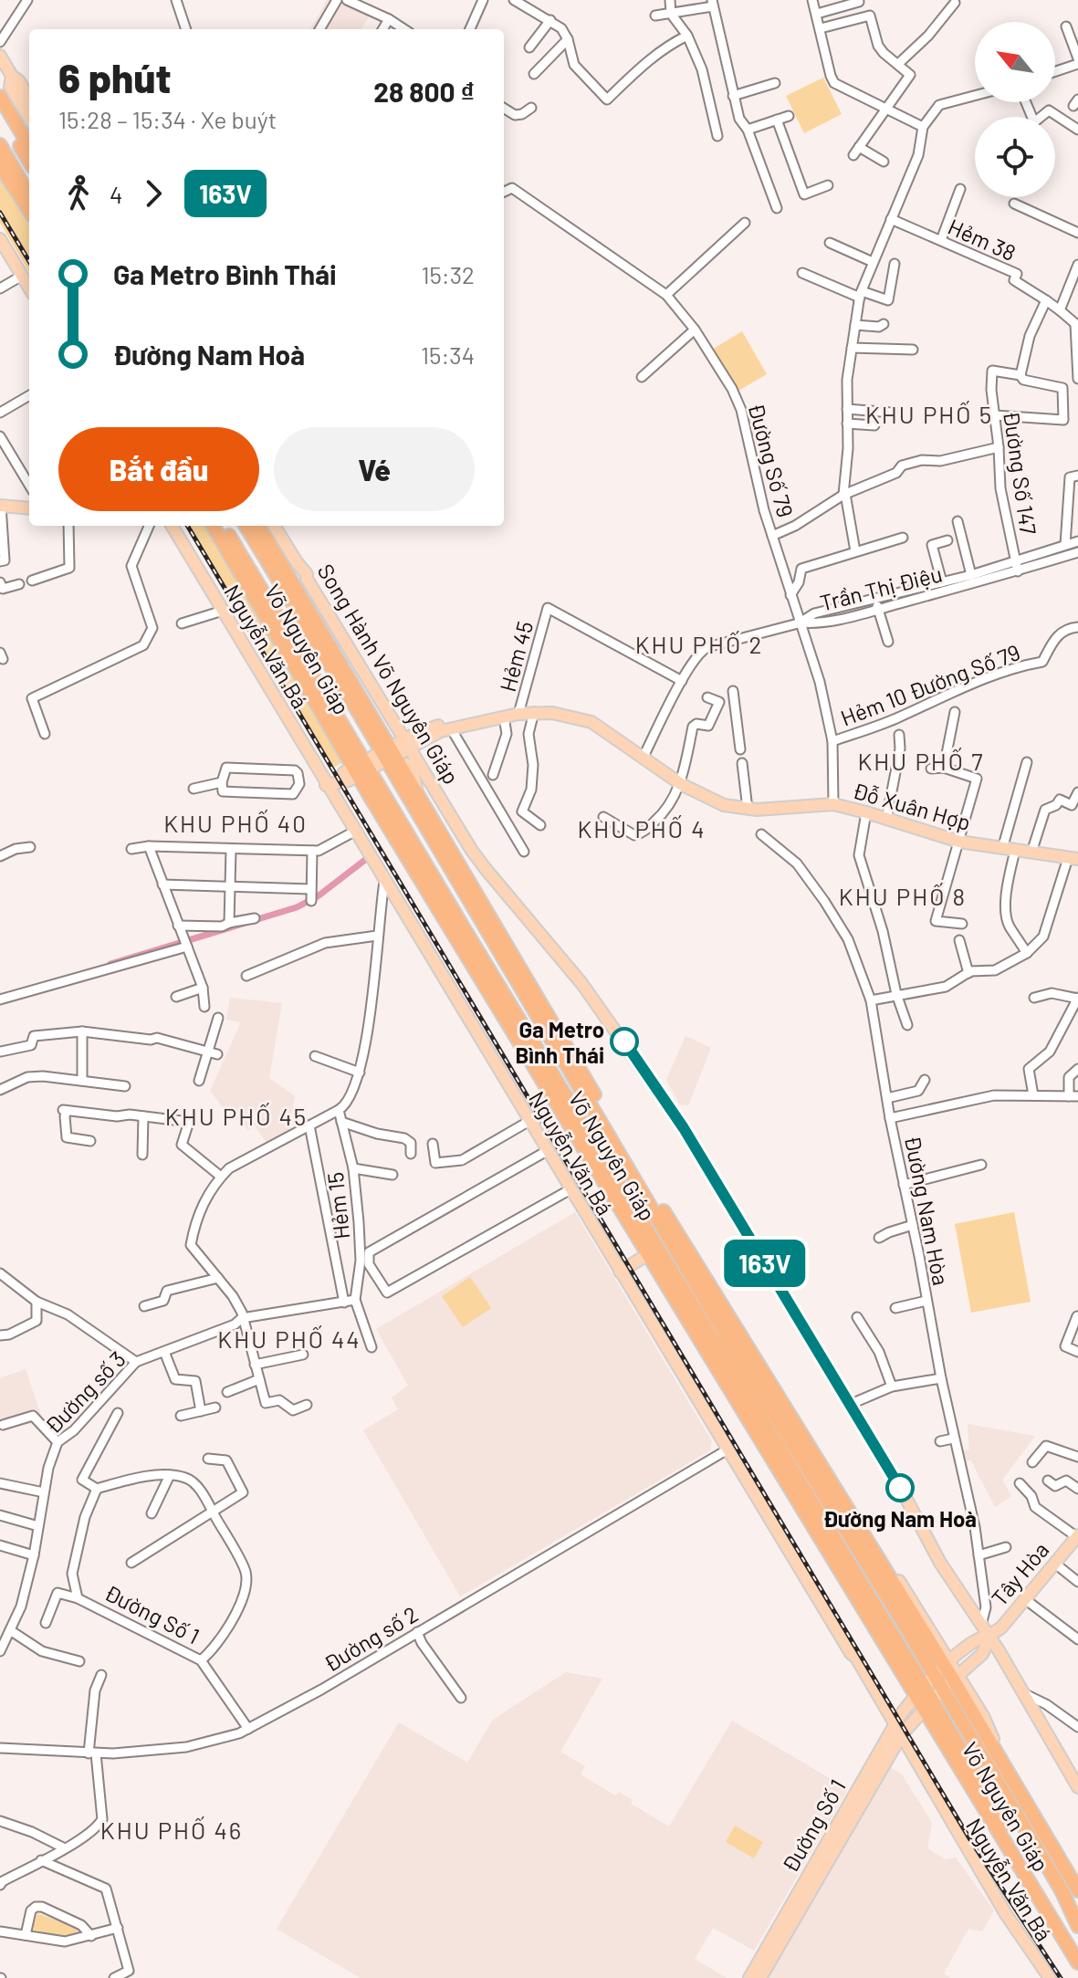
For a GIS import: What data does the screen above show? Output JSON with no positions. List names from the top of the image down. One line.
{"streets":{"highway":["Võ Nguyên Giáp"],"main road":["Nguyễn Văn Bá","Song Hành Võ Nguyên Giáp","Đỗ Xuân Hợp","Tây Hòa","Đường Số 1"],"street":["Hẻm 38","Đường Số 79","Đường Số 147","Trần Thị Điệu","Hẻm 45","Hẻm 10 Đường Số 79","Hẻm 15","Đường Nam Hòa","Đường số 3","Đường số 2"]},"crossings":[["Đường Số 79","Trần Thị Điệu"],["Đường Số 79","Hẻm 10 Đường Số 79"],["Đường Số 79","Đỗ Xuân Hợp"],["Đường Số 147","Trần Thị Điệu"],["Trần Thị Điệu","Hẻm 45"],["Trần Thị Điệu","Đỗ Xuân Hợp"],["Nguyễn Văn Bá","Đỗ Xuân Hợp"],["Nguyễn Văn Bá","Đường Số 1"],["Nguyễn Văn Bá","Đường số 2"],["Võ Nguyên Giáp","Đỗ Xuân Hợp"],["Võ Nguyên Giáp","Tây Hòa"],["Võ Nguyên Giáp","Đường Số 1"],["Hẻm 45","Đỗ Xuân Hợp"],["Song Hành Võ Nguyên Giáp","Đỗ Xuân Hợp"],["Song Hành Võ Nguyên Giáp","Đường Nam Hòa"],["Song Hành Võ Nguyên Giáp","Tây Hòa"],["Hẻm 15","Đường số 3"],["Tây Hòa","Đường Số 1"],["Đường Số 1","Đường số 2"]],"districts":["KHU PHỐ 5","KHU PHỐ 2","KHU PHỐ 7","KHU PHỐ 40","KHU PHỐ 4","KHU PHỐ 8","KHU PHỐ 45","KHU PHỐ 44","KHU PHỐ 46"],"places":["Ga Metro Bình Thái","Đường Nam Hoà"],"lines":["bus line 163V"],"north":"top left","page":{"on_map":"163V","heading":["6 phút","15:28 – 15:34 · Xe buýt","28 800 ₫"],"legs":["4","163V"],"list":[{"name":"Ga Metro Bình Thái","value":"15:32"},{"name":"Đường Nam Hoà","value":"15:34"}],"buttons":["Bắt đầu","Vé"]}}
